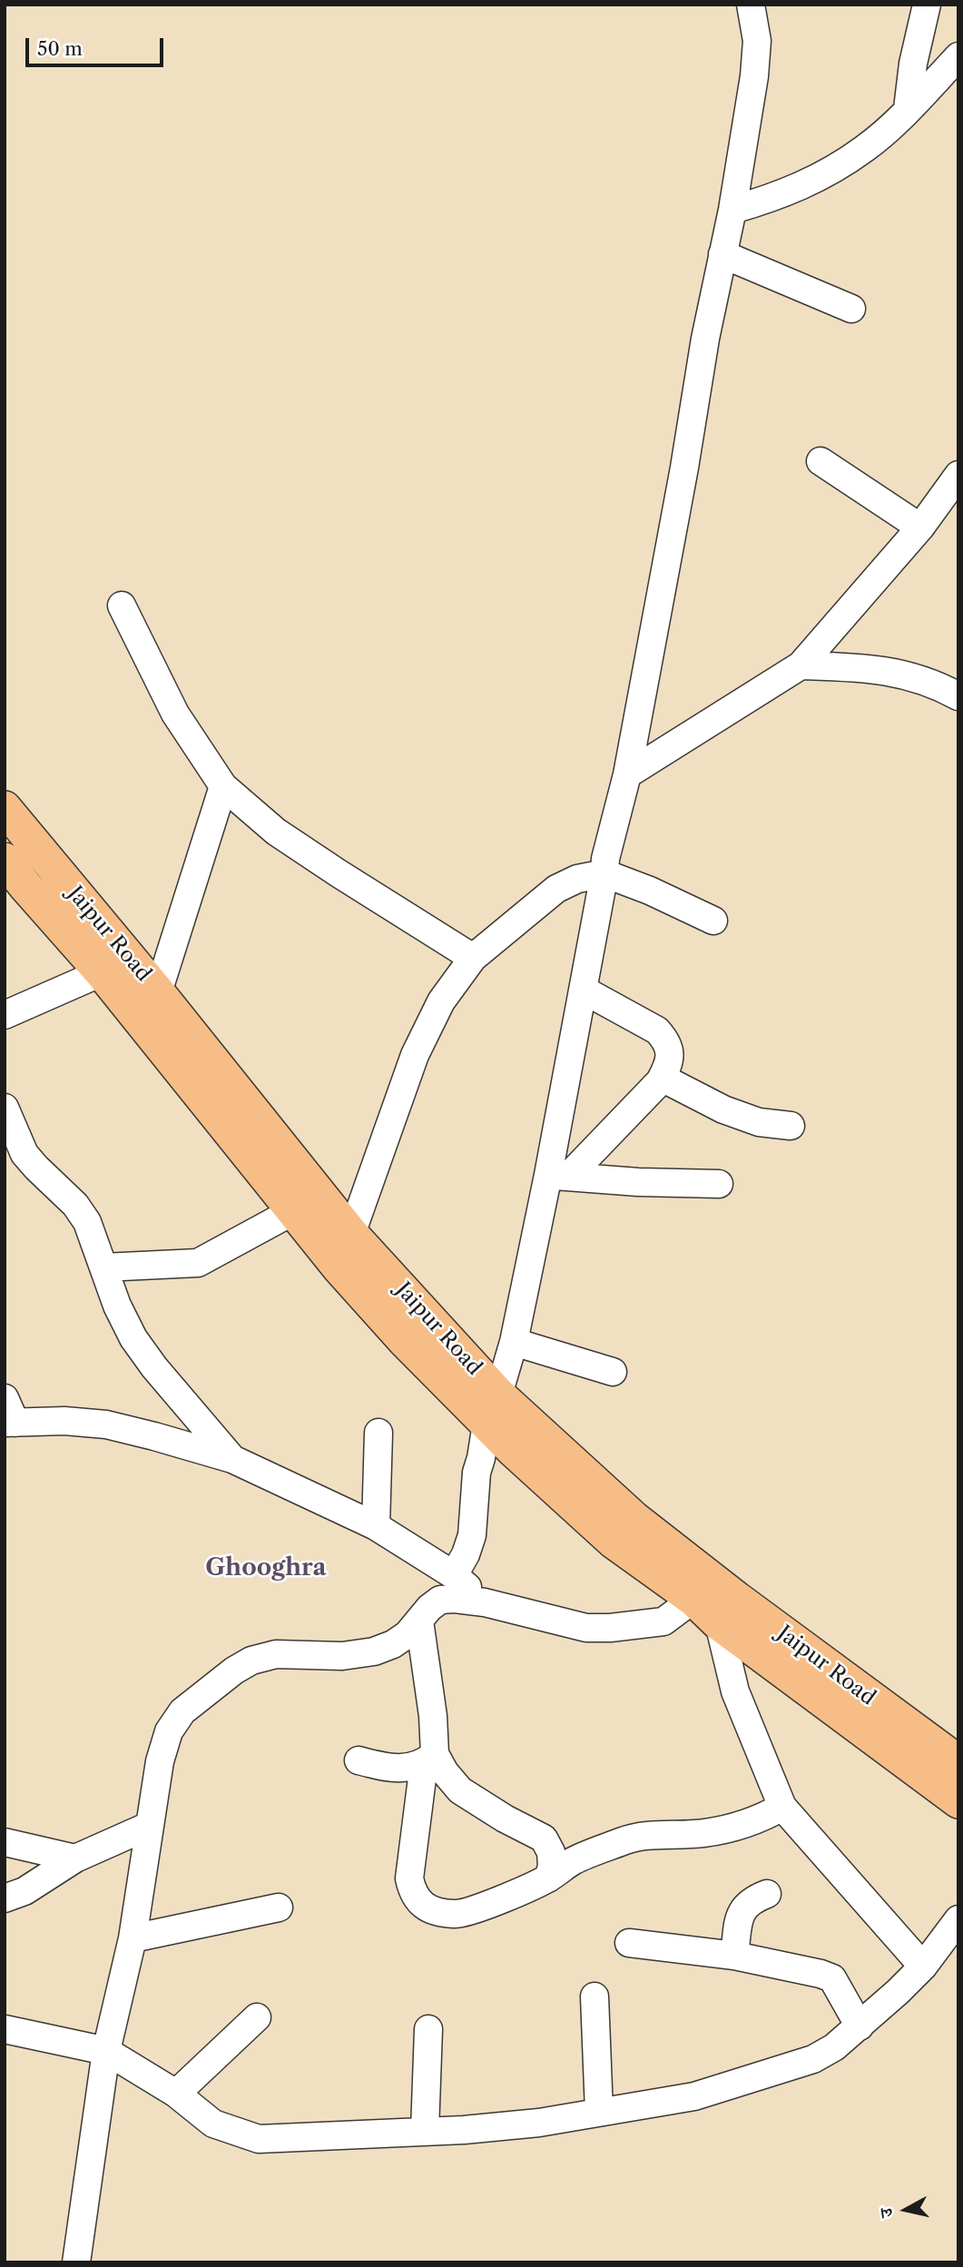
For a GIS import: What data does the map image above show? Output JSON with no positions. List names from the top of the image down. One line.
{"streets":{"main road":["Jaipur Road"]},"districts":["Ghooghra"],"scale_bar":"50 m","north":"left"}
